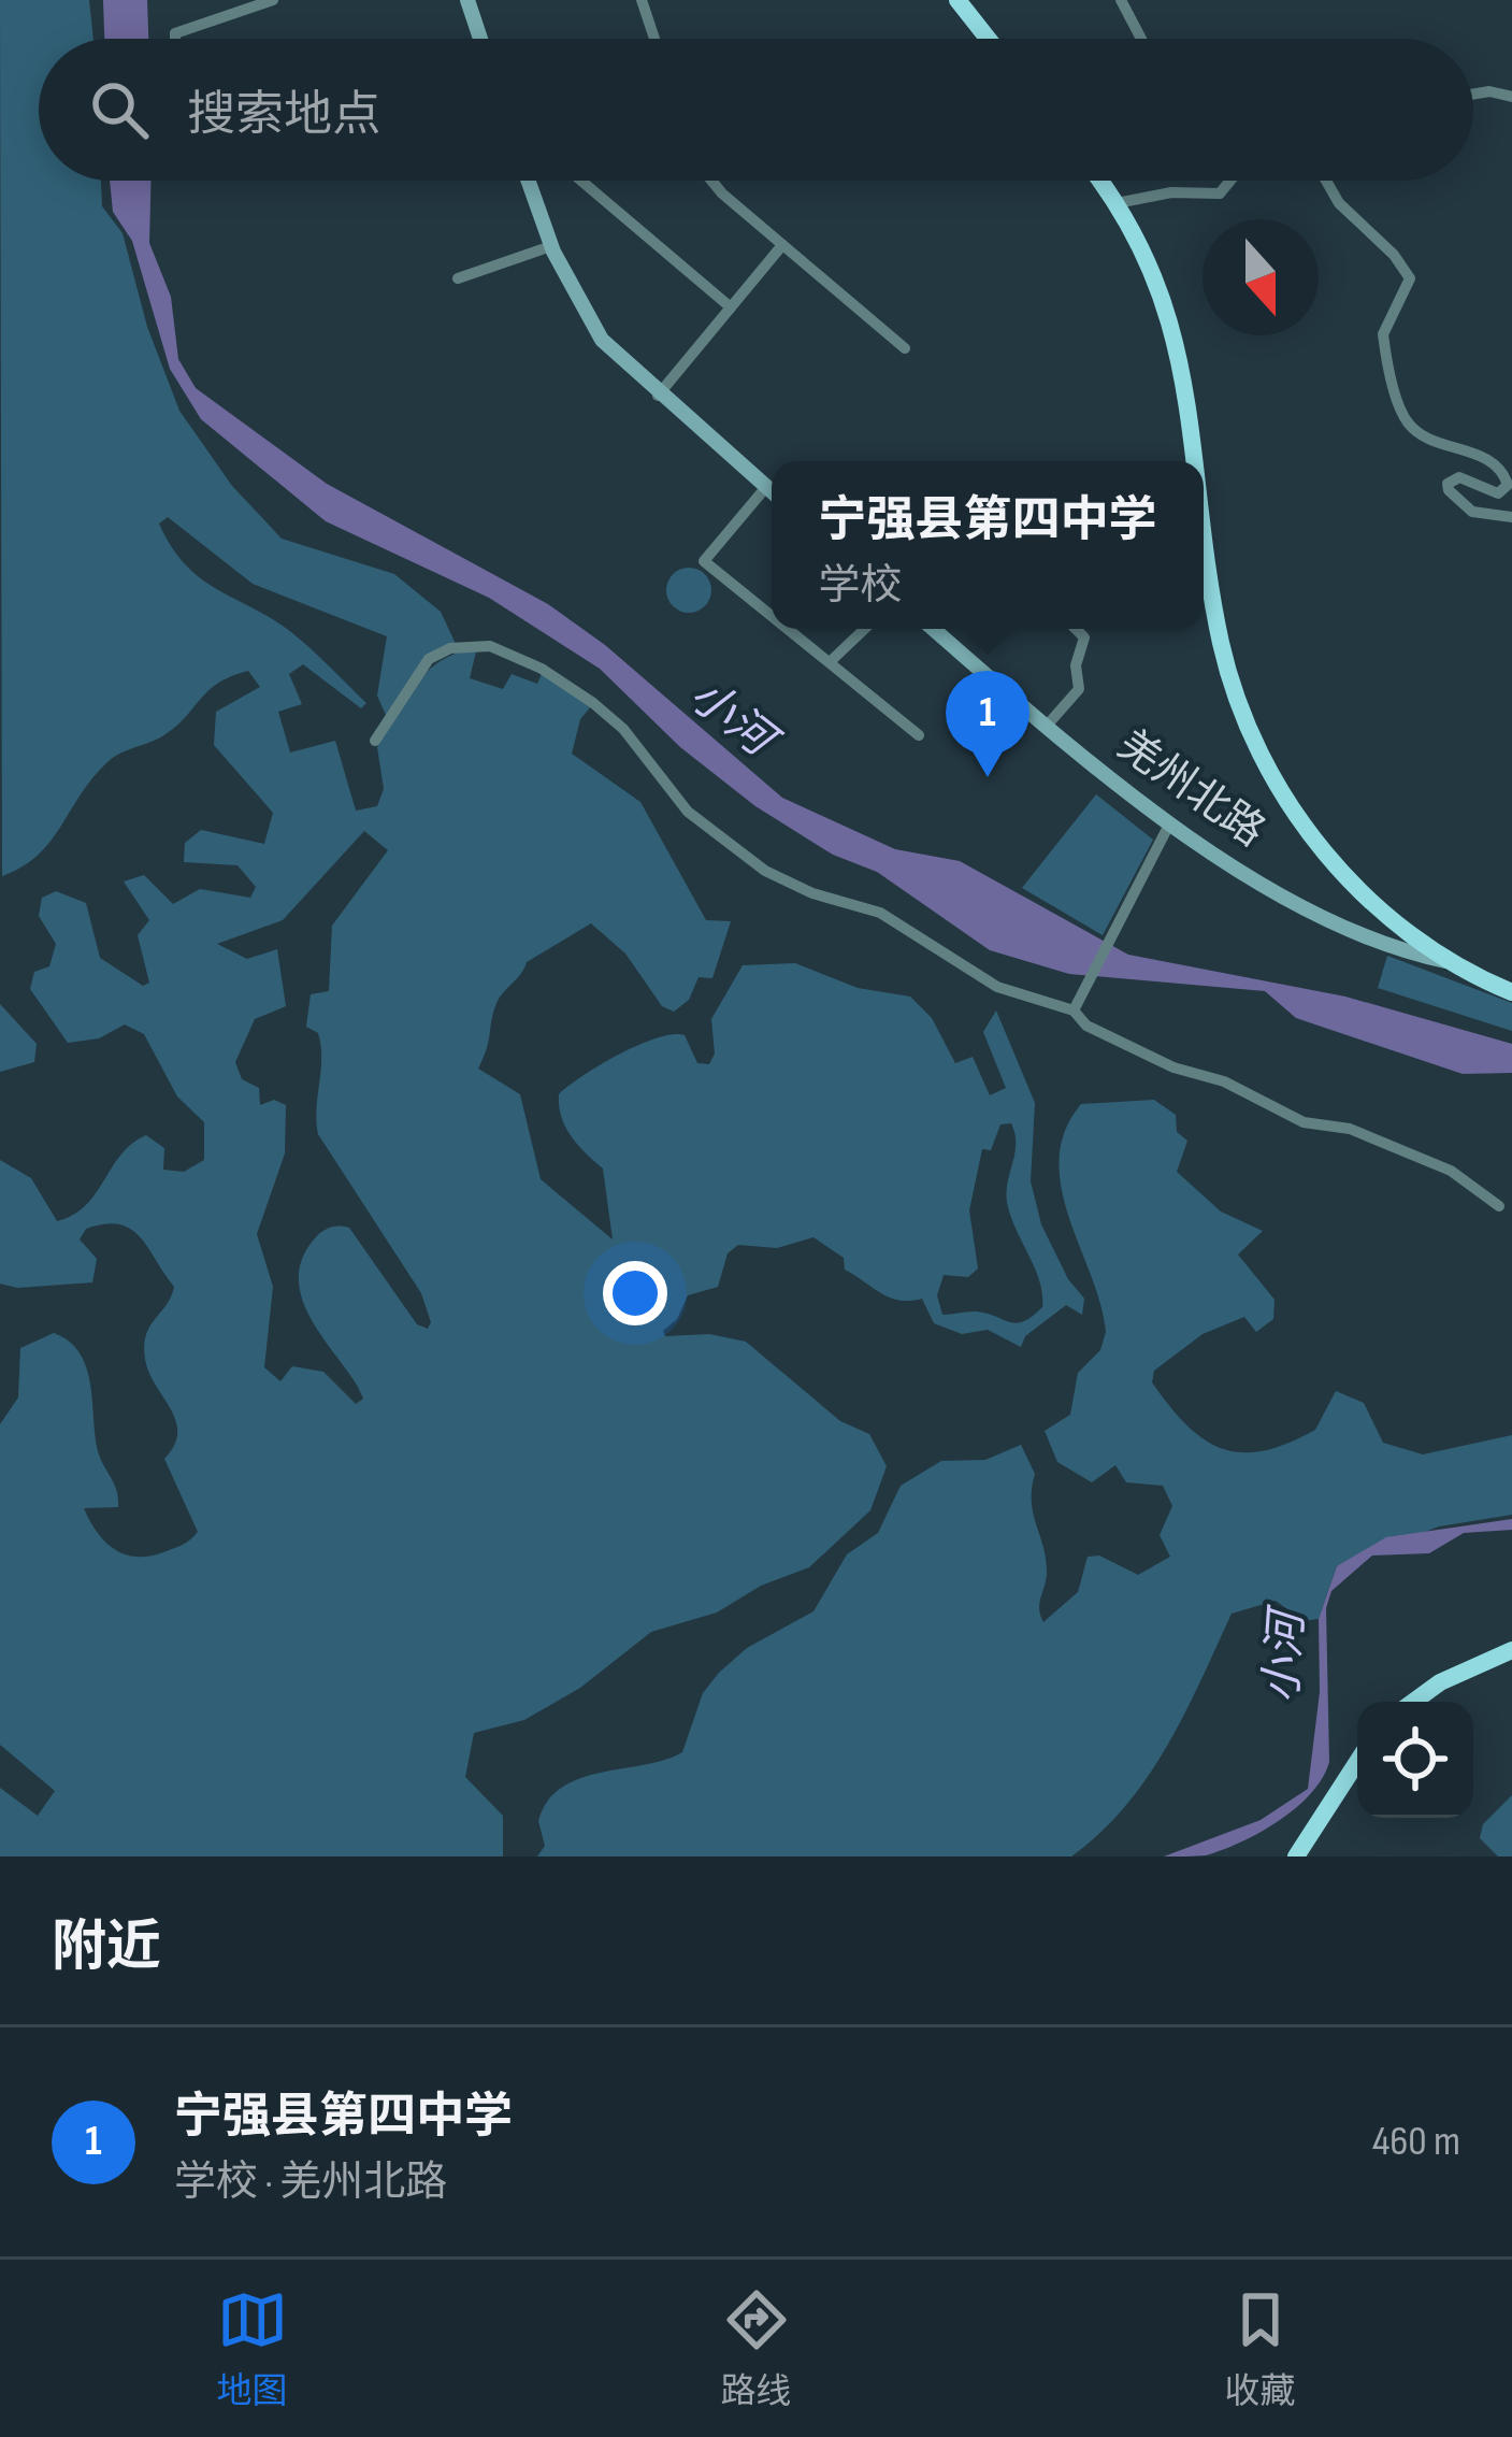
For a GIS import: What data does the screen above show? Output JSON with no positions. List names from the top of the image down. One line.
{"streets":{"main road":["羌州北路"]},"water":["小河"],"north":"bottom","page":{"search":"搜索地点","popup":["宁强县第四中学","学校"],"pins":"1","heading":"附近","list":[{"mark":"1","name":"宁强县第四中学","note":"学校 · 羌州北路","value":"460 m"}],"nav":["地图","路线","收藏"]}}
